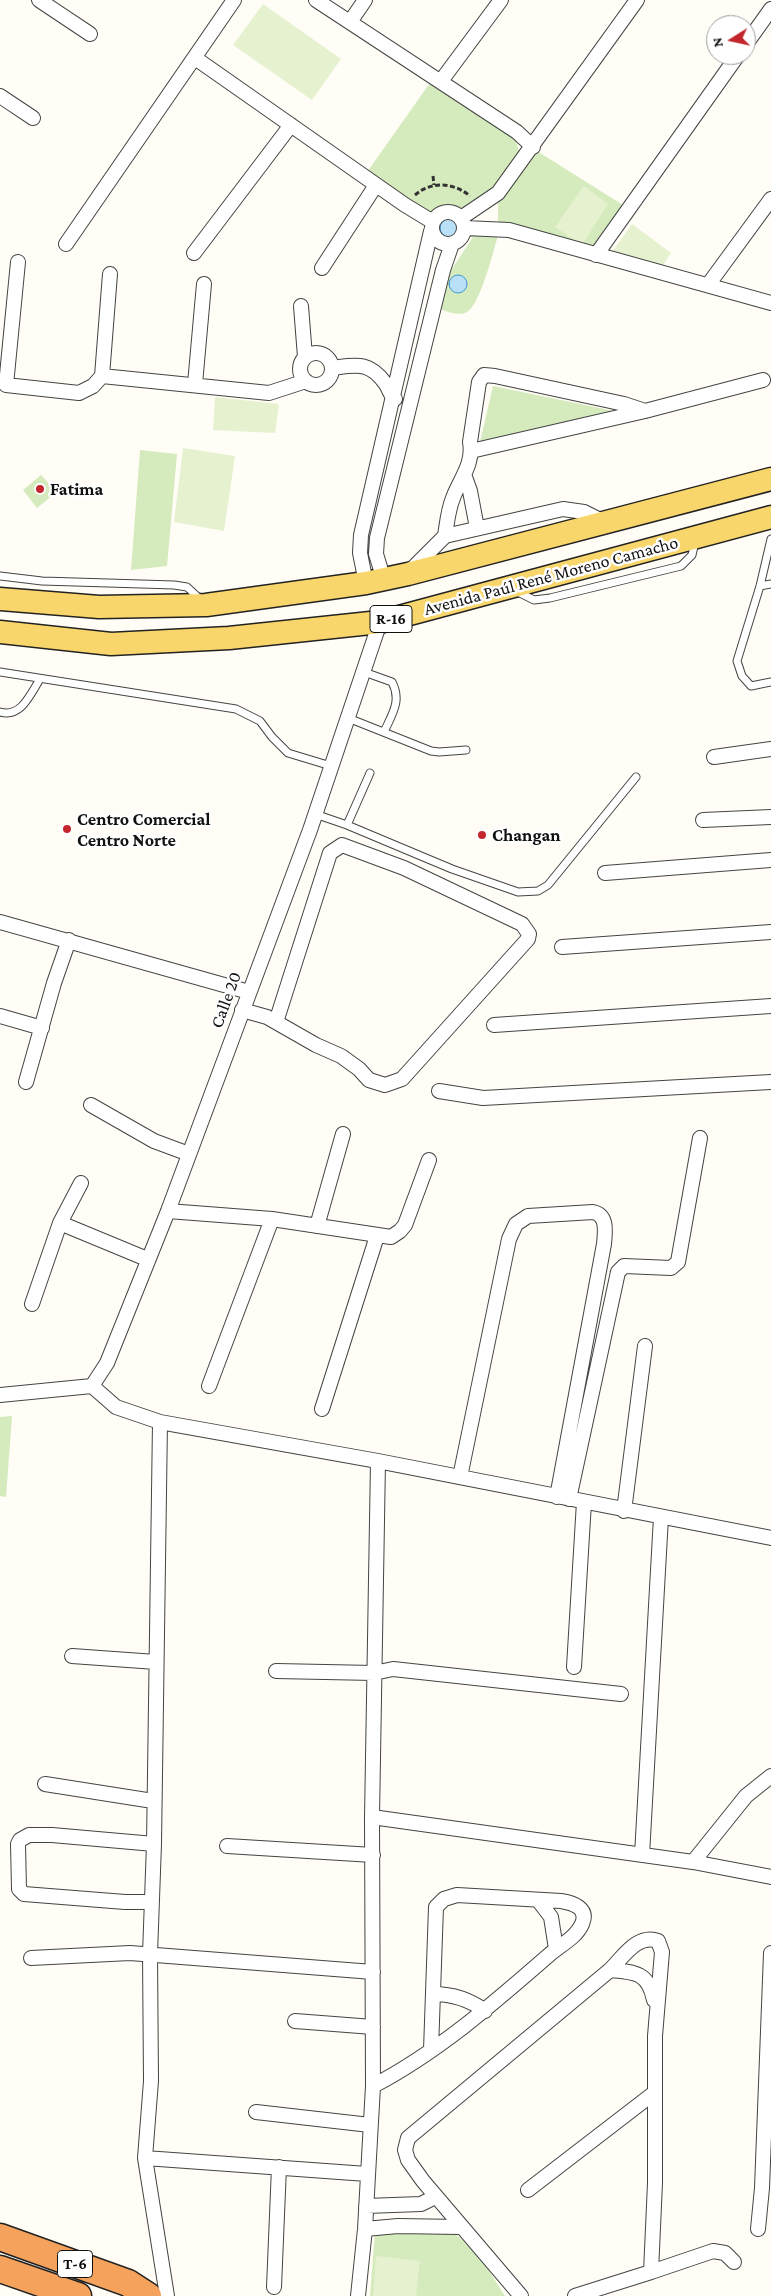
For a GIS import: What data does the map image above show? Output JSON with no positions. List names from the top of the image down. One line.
{"streets":{"highway":["T-6"],"main road":["Avenida Paúl René Moreno Camacho","R-16"],"street":["Calle 20"]},"crossings":[["Avenida Paúl René Moreno Camacho","Calle 20"]],"places":["Fatima","Centro Comercial Centro Norte","Changan"],"north":"left"}
